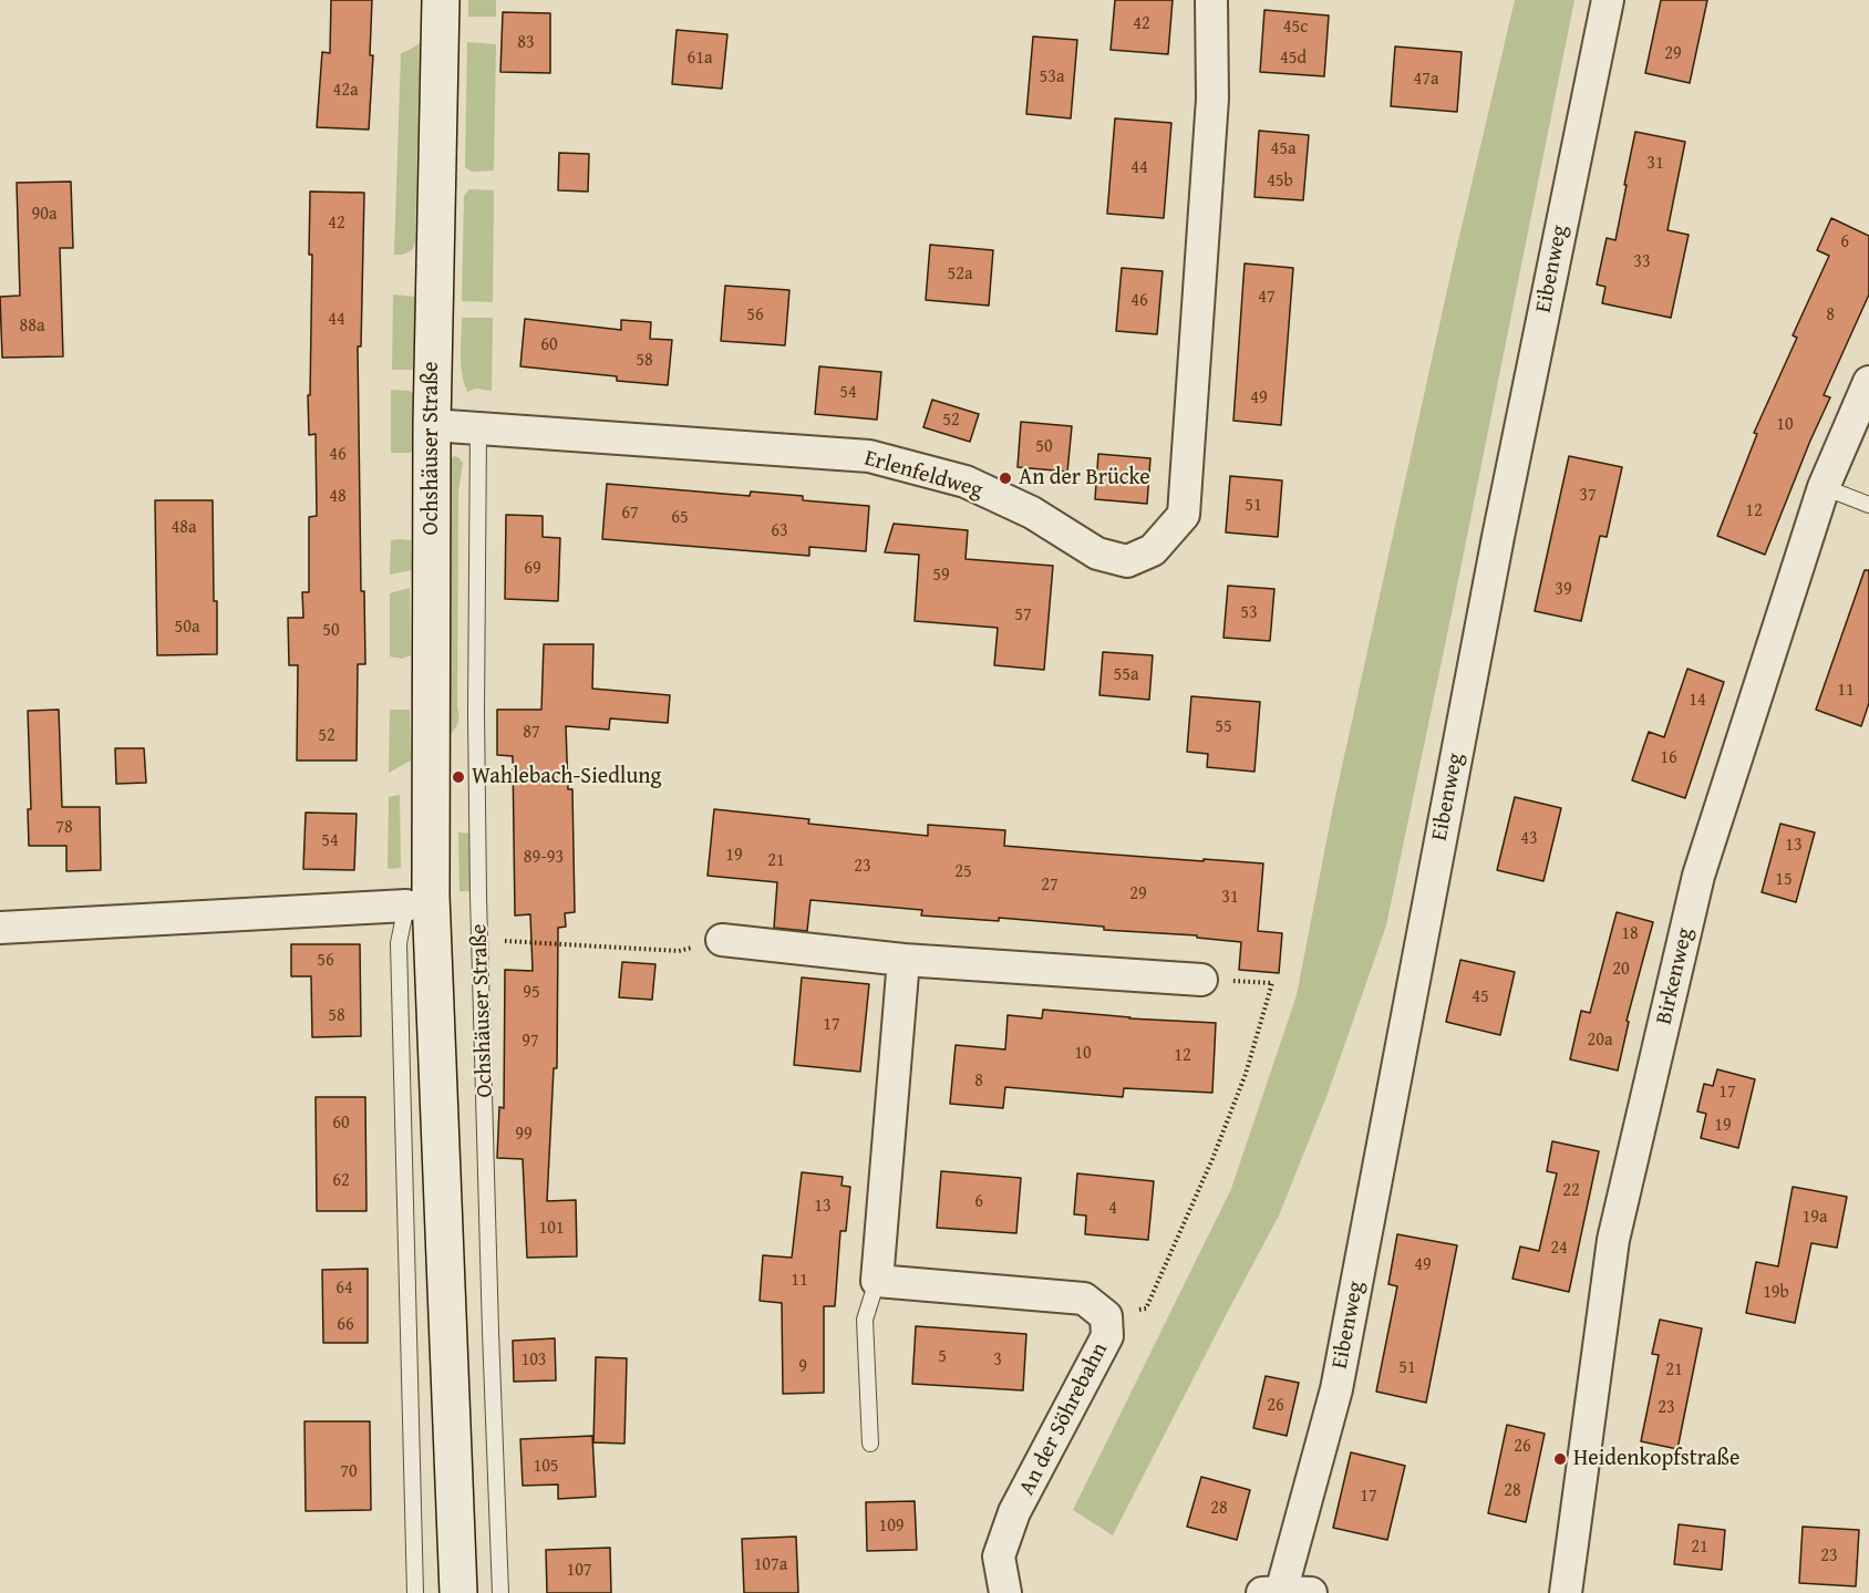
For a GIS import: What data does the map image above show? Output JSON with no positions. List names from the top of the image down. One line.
{"streets":{"main road":["Ochshäuser Straße"],"street":["Eibenweg","Erlenfeldweg","Birkenweg","An der Söhrebahn"]},"crossings":[["Ochshäuser Straße","Erlenfeldweg"]],"places":["An der Brücke","Wahlebach-Siedlung","Heidenkopfstraße"],"house_numbers":["42","45c","83","29","61a","45d","53a","47a","42a","45a","31","44","45b","90a","42","6","33","52a","47","46","56","8","44","88a","60","58","54","49","52","10","50","46","37","48","51","12","67","65","48a","63","69","59","39","53","57","50a","50","55a","11","14","55","87","52","16","78","43","54","13","19","89-93","21","23","25","15","27","29","31","18","56","20","95","45","58","17","20a","97","10","12","8","17","60","19","99","62","22","6","13","4","19a","101","24","49","11","64","19b","66","5","103","3","9","51","21","26","23","26","105","70","28","17","28","109","21","23","107a","107"]}
